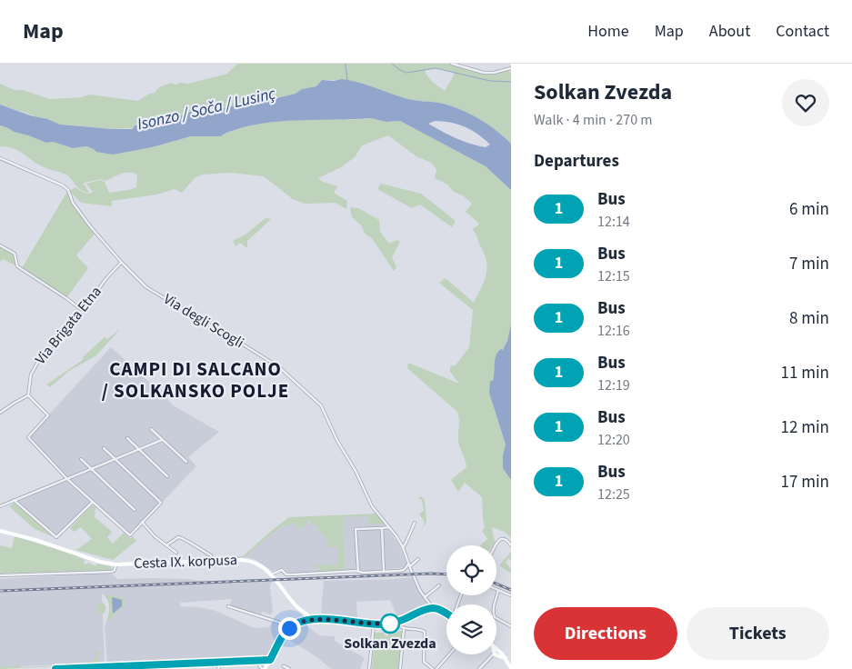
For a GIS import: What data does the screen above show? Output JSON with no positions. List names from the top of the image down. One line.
{"streets":{"main road":["Cesta IX. korpusa"],"street":["Via degli Scogli","Via Brigata Etna"]},"crossings":[["Via degli Scogli","Via Brigata Etna"]],"districts":["CAMPI DI SALCANO / SOLKANSKO POLJE"],"water":["Isonzo / Soča / Lusinç"],"places":["Solkan Zvezda"],"lines":["bus line 1"],"page":{"header":"Map","nav":["Home","Map","About","Contact"],"heading":[["Solkan Zvezda","Walk · 4 min · 270 m"],"Departures"],"list":[{"mark":"1","name":"Bus","note":"12:14","value":"6 min"},{"mark":"1","name":"Bus","note":"12:15","value":"7 min"},{"mark":"1","name":"Bus","note":"12:16","value":"8 min"},{"mark":"1","name":"Bus","note":"12:19","value":"11 min"},{"mark":"1","name":"Bus","note":"12:20","value":"12 min"},{"mark":"1","name":"Bus","note":"12:25","value":"17 min"}],"buttons":["Directions","Tickets"]}}
